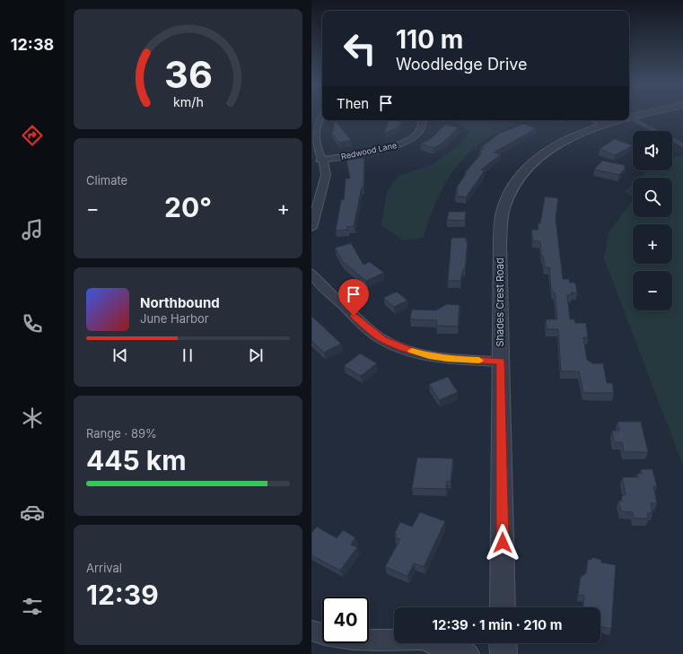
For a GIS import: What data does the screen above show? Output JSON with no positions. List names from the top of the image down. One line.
{"streets":{"street":["Redwood Lane","Shades Crest Road"]},"page":{"tabs":"12:38","turn":["110 m","Woodledge Drive"],"then":"Then","map_buttons":["+","−"],"tile":["Climate",["Range · 89%","445 km"],["Arrival","12:39"]],"heat":["−","20°","+"],"song":["Northbound","June Harbor"],"limit":"40","trip":"12:39 · 1 min · 210 m","gauge":["36","km/h"]}}
